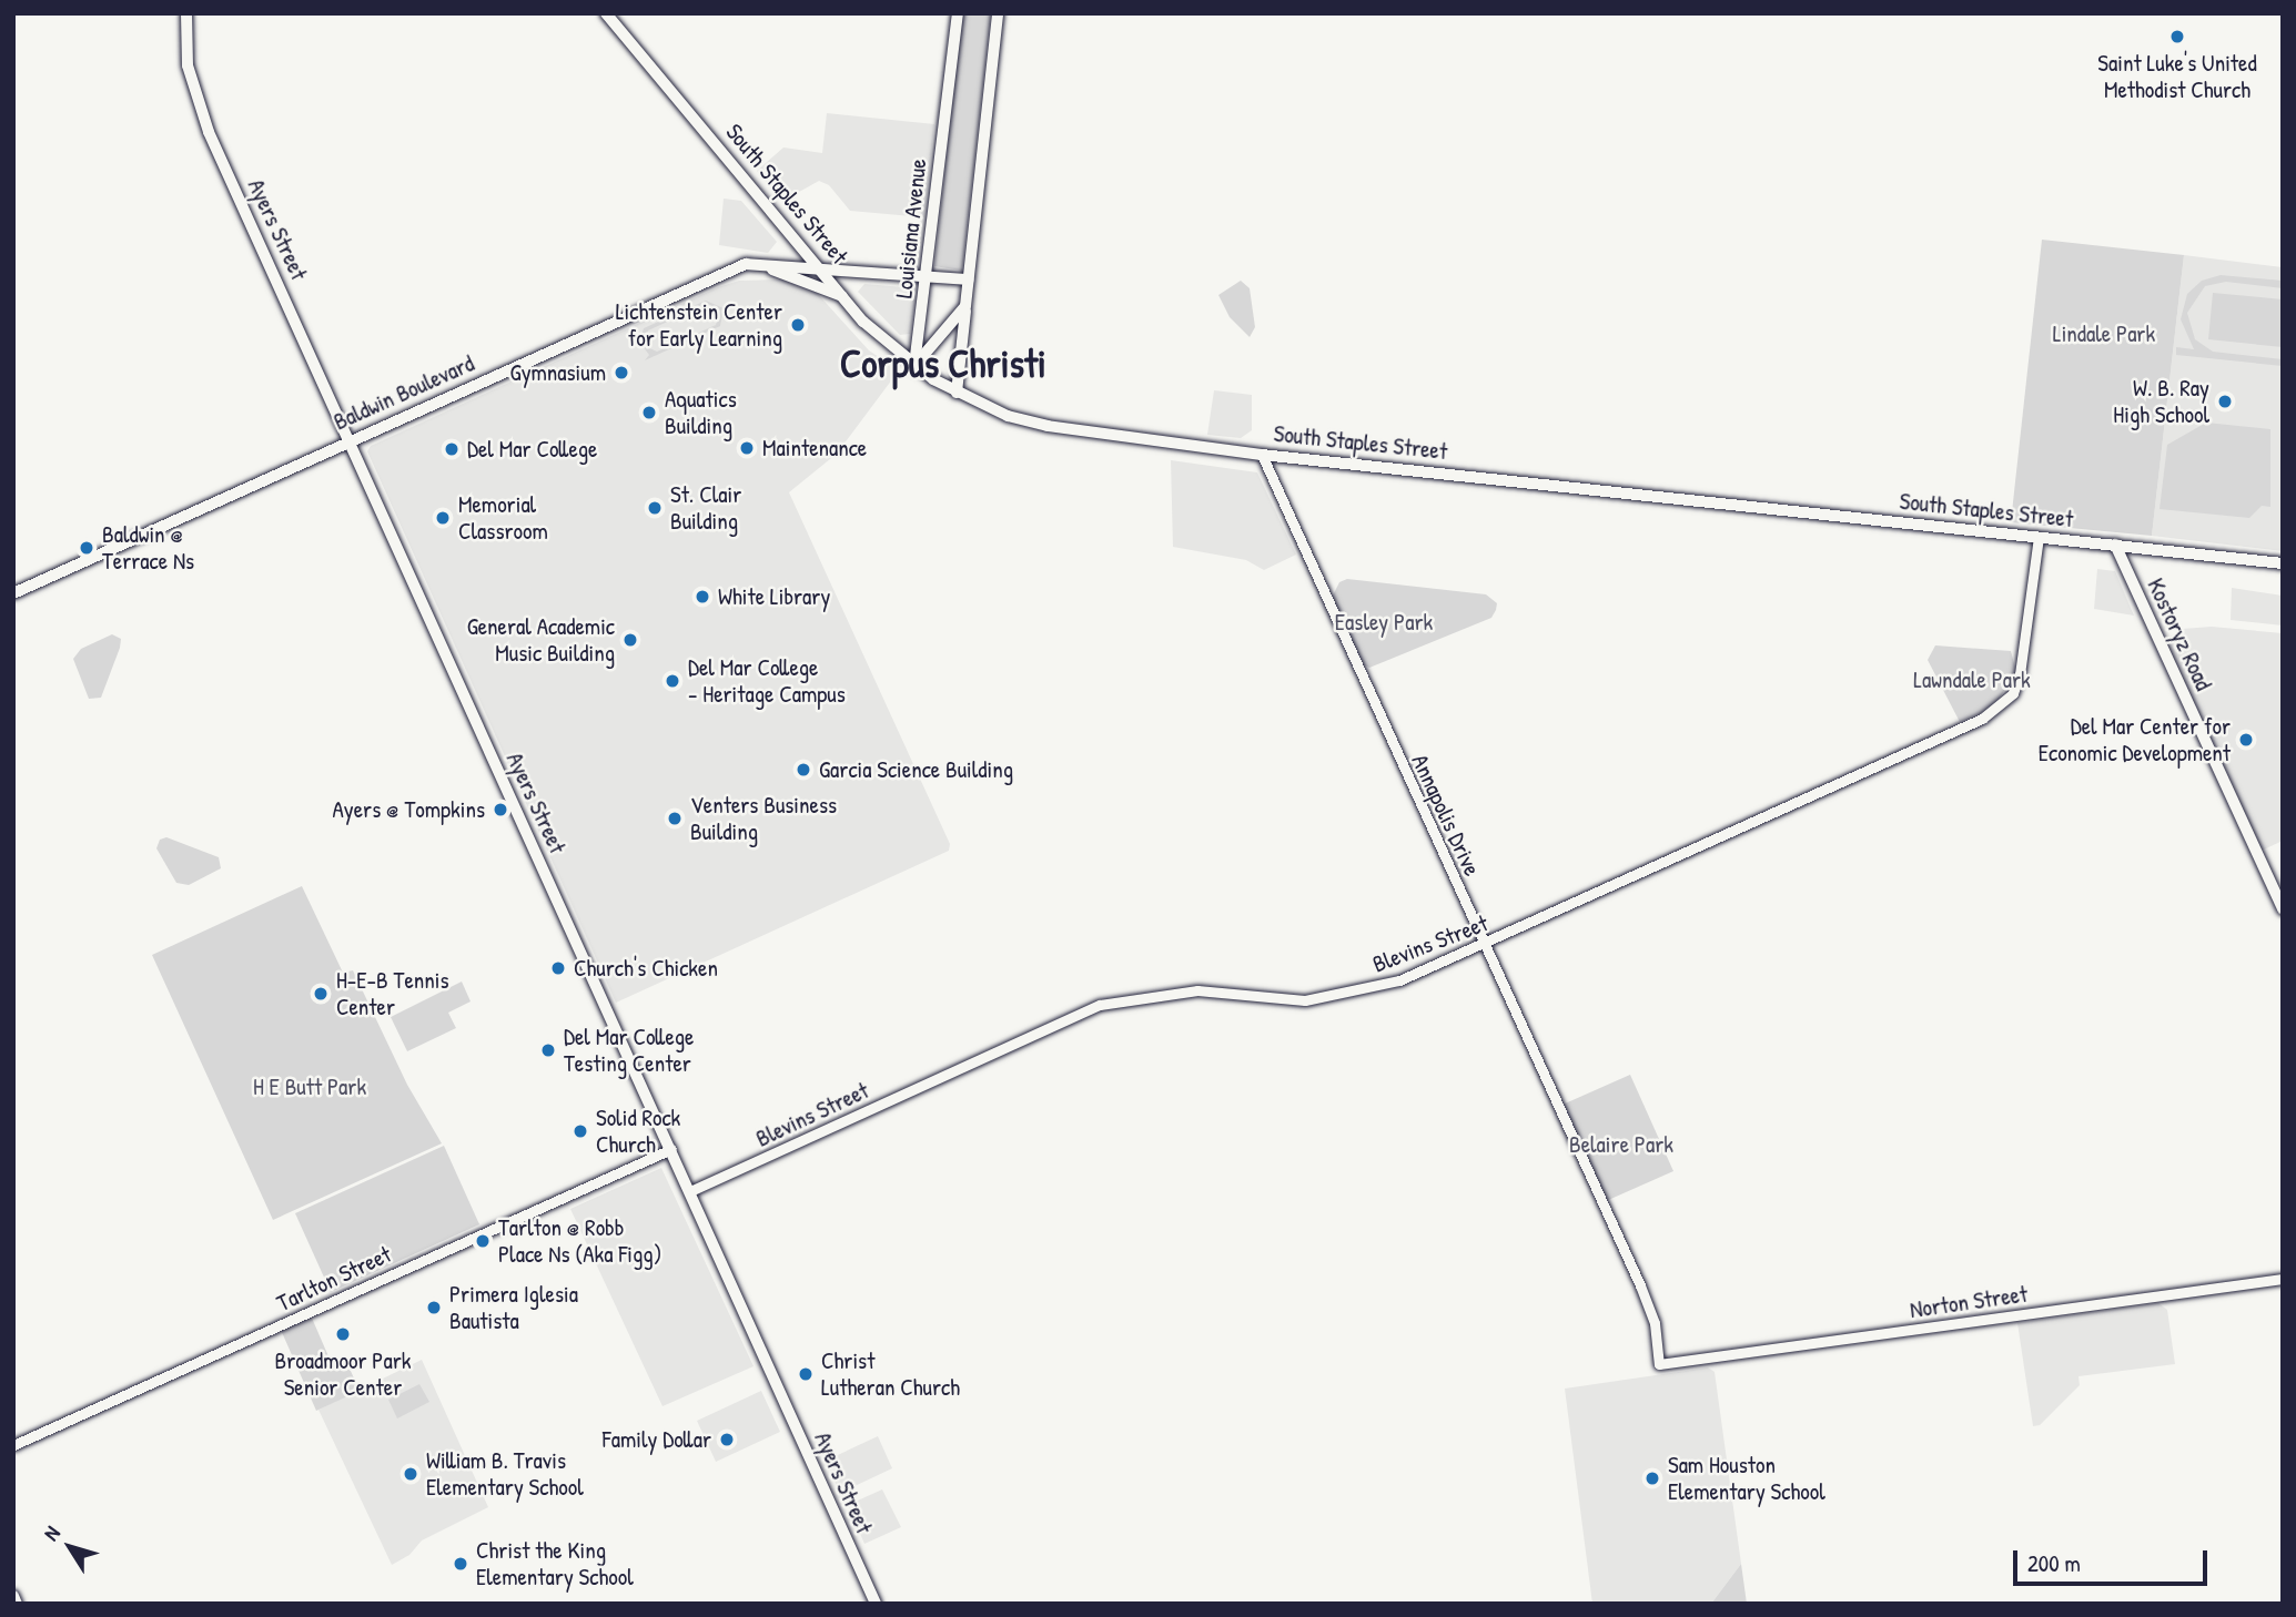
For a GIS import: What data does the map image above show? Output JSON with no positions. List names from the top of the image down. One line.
{"streets":{"main road":["South Staples Street","Louisiana Avenue","Ayers Street","Baldwin Boulevard","Kostoryz Road"],"street":["Annapolis Drive","Blevins Street","Tarlton Street","Norton Street"]},"crossings":[["South Staples Street","Louisiana Avenue"],["South Staples Street","Baldwin Boulevard"],["South Staples Street","Kostoryz Road"],["South Staples Street","Annapolis Drive"],["South Staples Street","Blevins Street"],["Louisiana Avenue","Baldwin Boulevard"],["Ayers Street","Baldwin Boulevard"],["Ayers Street","Blevins Street"],["Ayers Street","Tarlton Street"],["Annapolis Drive","Blevins Street"],["Annapolis Drive","Norton Street"]],"districts":["Corpus Christi"],"parks":["Lindale Park","Easley Park","Lawndale Park","H E Butt Park","Belaire Park"],"places":["Saint Luke's United Methodist Church","Lichtenstein Center for Early Learning","Gymnasium","W. B. Ray High School","Aquatics Building","Maintenance","Del Mar College","St. Clair Building","Memorial Classroom","Baldwin @ Terrace Ns","White Library","General Academic Music Building","Del Mar College - Heritage Campus","Del Mar Center for Economic Development","Garcia Science Building","Ayers @ Tompkins","Venters Business Building","Church's Chicken","H-E-B Tennis Center","Del Mar College Testing Center","Solid Rock Church","Tarlton @ Robb Place Ns (Aka Figg)","Primera Iglesia Bautista","Broadmoor Park Senior Center","Christ Lutheran Church","Family Dollar","William B. Travis Elementary School","Sam Houston Elementary School","Christ the King Elementary School"],"scale_bar":"200 m","north":"top left"}
